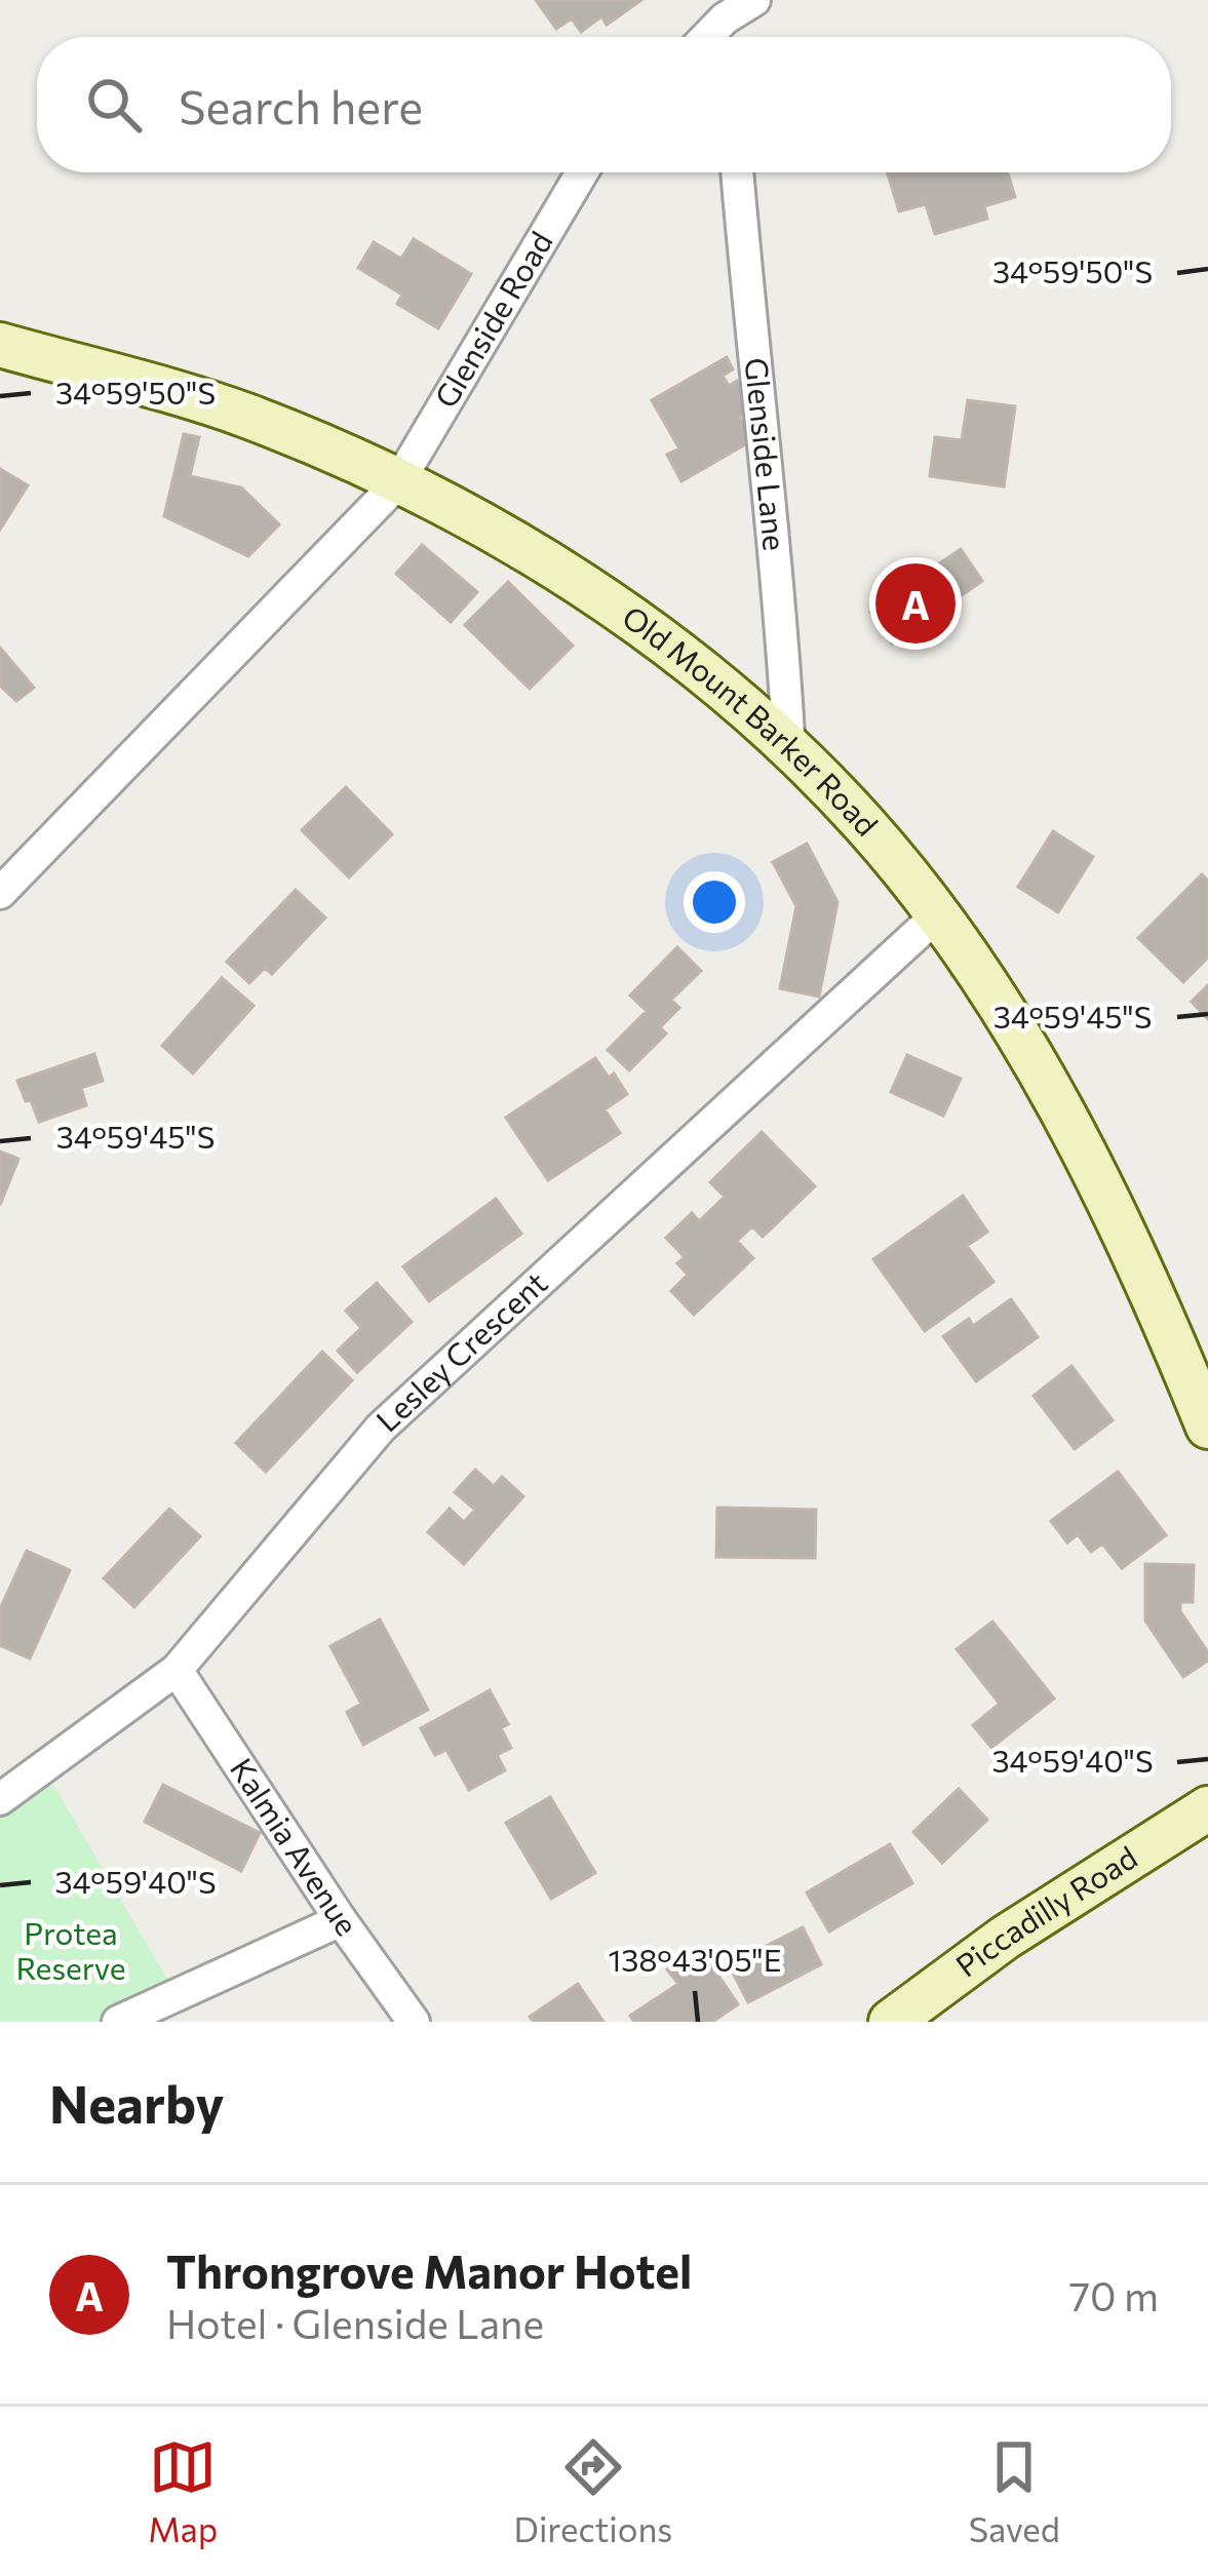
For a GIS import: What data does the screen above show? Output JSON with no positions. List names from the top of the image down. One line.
{"streets":{"main road":["Old Mount Barker Road","Piccadilly Road"],"street":["Glenside Road","Glenside Lane","Lesley Crescent","Kalmia Avenue"]},"crossings":[["Glenside Road","Old Mount Barker Road"],["Glenside Lane","Old Mount Barker Road"],["Old Mount Barker Road","Lesley Crescent"],["Lesley Crescent","Kalmia Avenue"]],"parks":["Protea Reserve"],"page":{"search":"Search here","pins":"A","heading":"Nearby","list":[{"mark":"A","name":"Throngrove Manor Hotel","note":"Hotel · Glenside Lane","value":"70 m"}],"nav":["Map","Directions","Saved"]},"coordinates":["34°59'50\"S","34°59'45\"S","34°59'40\"S","138°43'05\"E"]}
